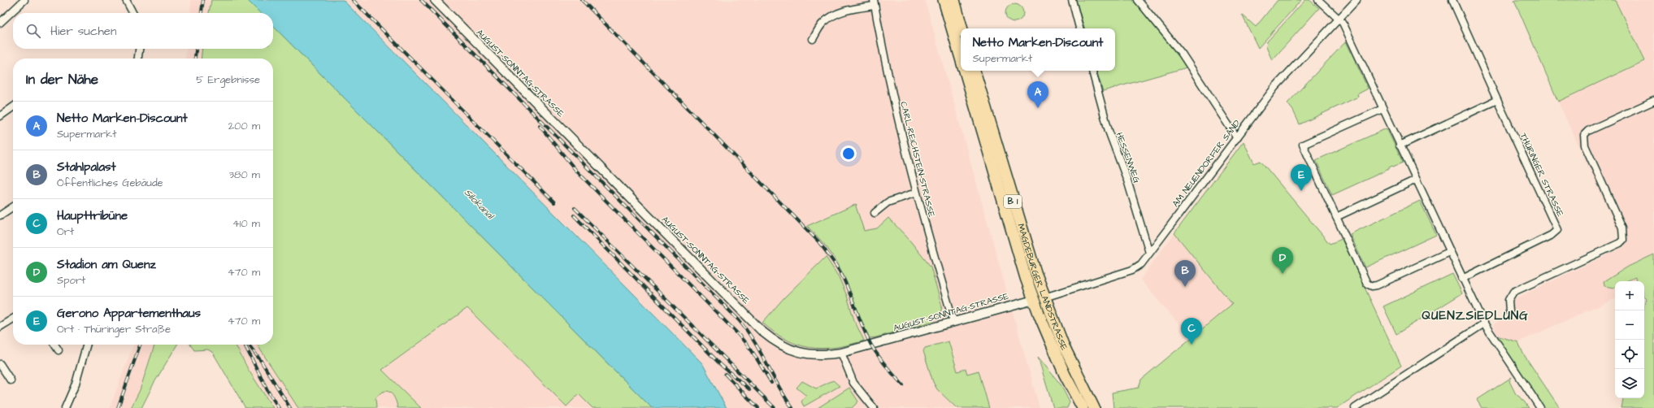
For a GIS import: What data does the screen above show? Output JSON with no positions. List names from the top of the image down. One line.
{"streets":{"main road":["B 1","MAGDEBURGER LANDSTRASSE"],"street":["AUGUST-SONNTAG-STRASSE","HESSENWEG","CARL-REICHSTEIN-STRASSE","AM NEUENDORFER SAND","THÜRINGER STRASSE"]},"crossings":[["AUGUST-SONNTAG-STRASSE","CARL-REICHSTEIN-STRASSE"],["AUGUST-SONNTAG-STRASSE","MAGDEBURGER LANDSTRASSE"],["HESSENWEG","AM NEUENDORFER SAND"],["AM NEUENDORFER SAND","MAGDEBURGER LANDSTRASSE"]],"districts":["QUENZSIEDLUNG"],"water":["Silokanal"],"page":{"search":"Hier suchen","popup":["Netto Marken-Discount","Supermarkt"],"heading":["In der Nähe","5 Ergebnisse"],"pins":["A","E","D","B","C"],"list":[{"mark":"A","name":"Netto Marken-Discount","note":"Supermarkt","value":"200 m"},{"mark":"B","name":"Stahlpalast","note":"Öffentliches Gebäude","value":"380 m"},{"mark":"C","name":"Haupttribüne","note":"Ort","value":"410 m"},{"mark":"D","name":"Stadion am Quenz","note":"Sport","value":"470 m"},{"mark":"E","name":"Gerono Appartementhaus","note":"Ort · Thüringer Straße","value":"470 m"}],"map_buttons":["+","−"]}}
